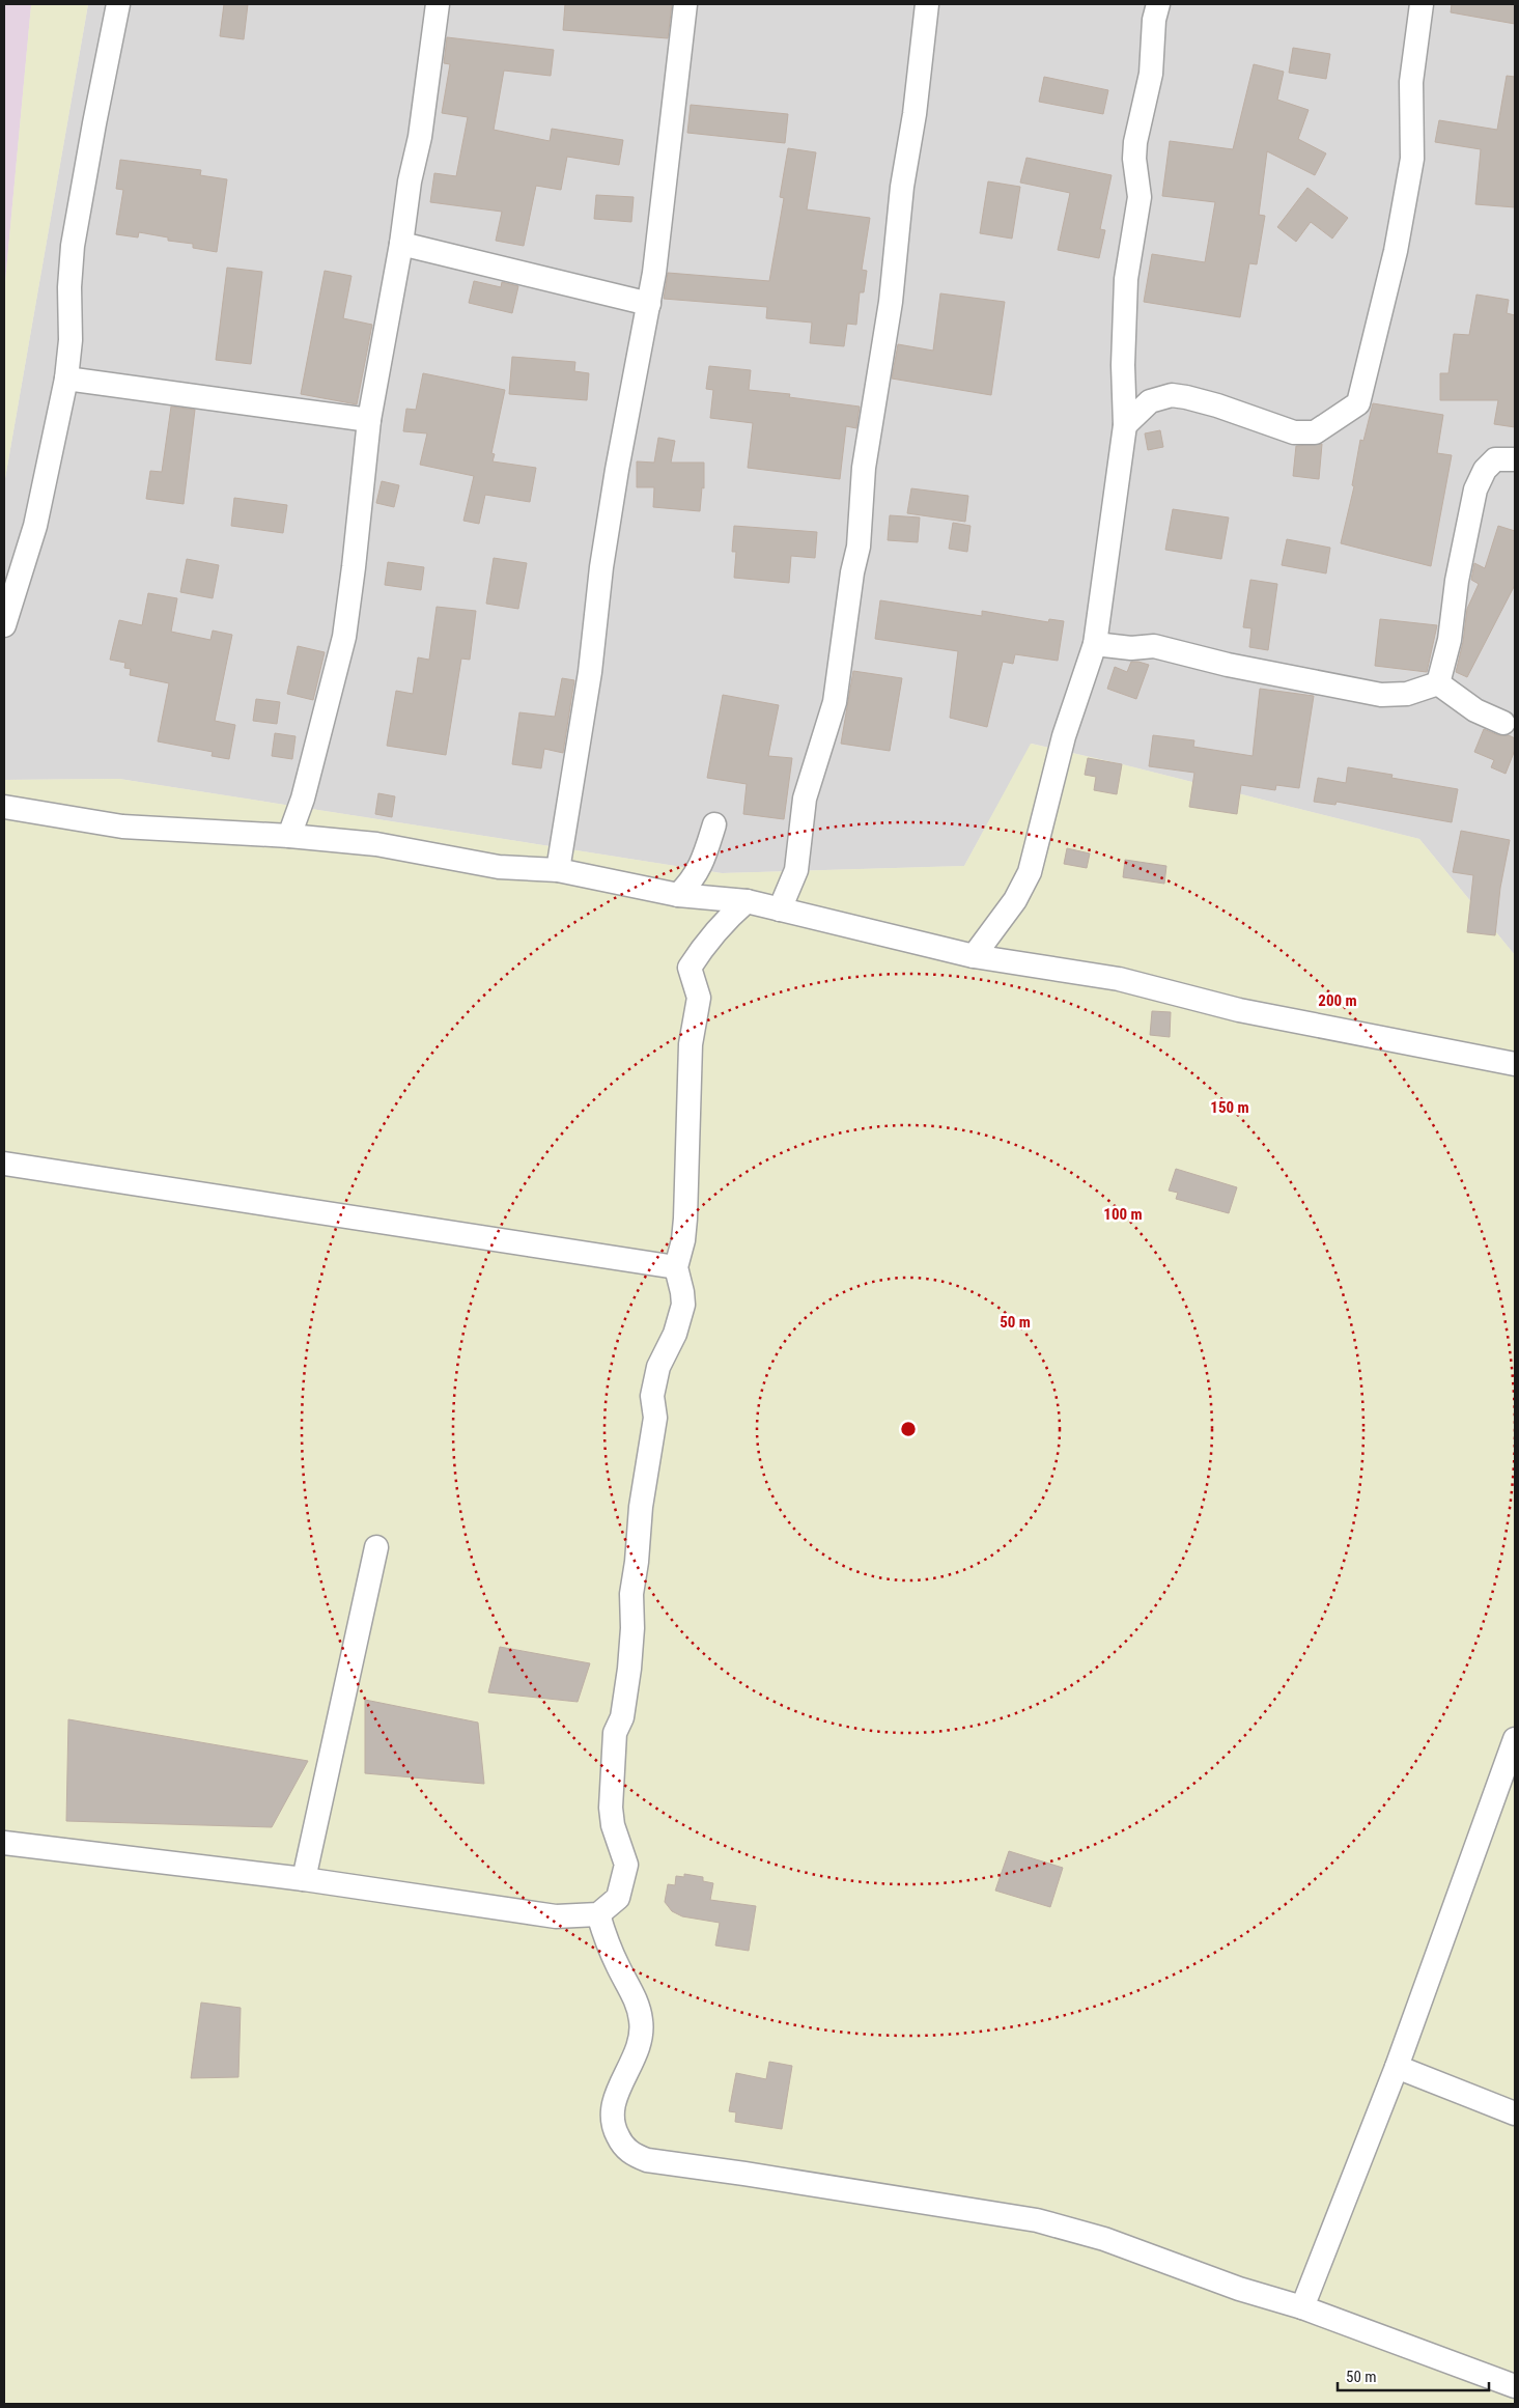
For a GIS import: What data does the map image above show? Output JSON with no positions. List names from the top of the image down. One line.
{"scale_bar":"50 m","rings":["200 m","150 m","100 m","50 m"]}
